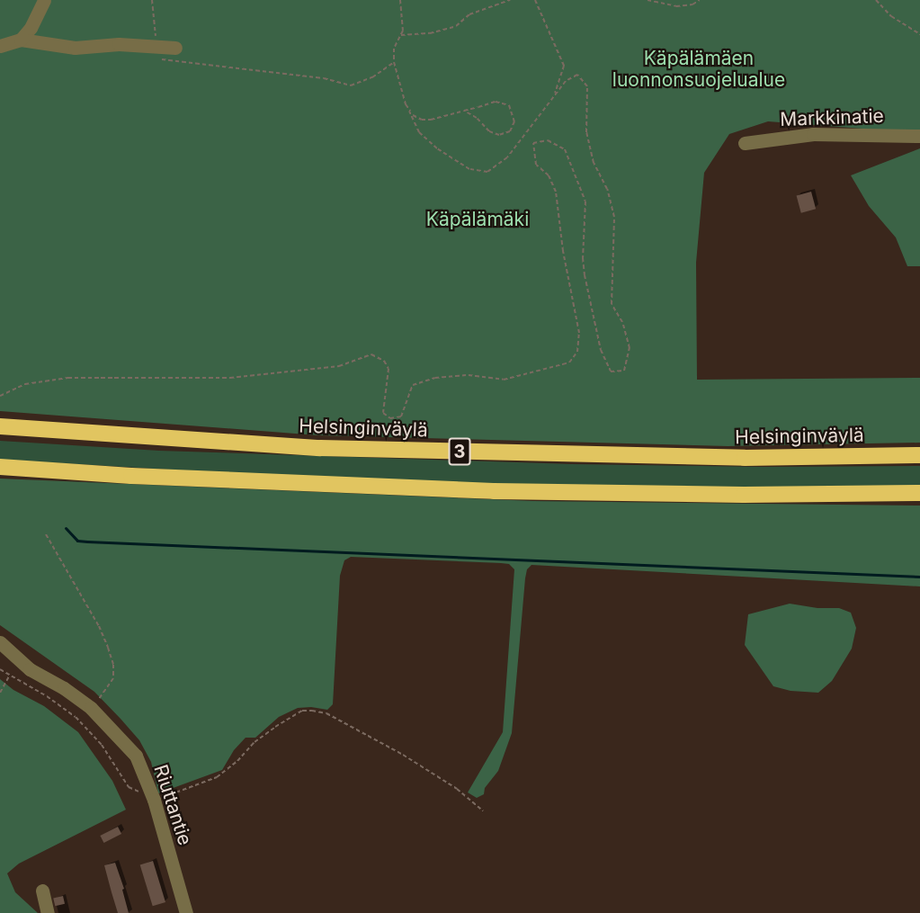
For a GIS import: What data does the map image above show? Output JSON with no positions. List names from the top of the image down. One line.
{"streets":{"highway":["Helsinginväylä","3"],"street":["Markkinatie","Riuttantie"]},"parks":["Käpälämäen luonnonsuojelualue","Käpälämäki"]}
